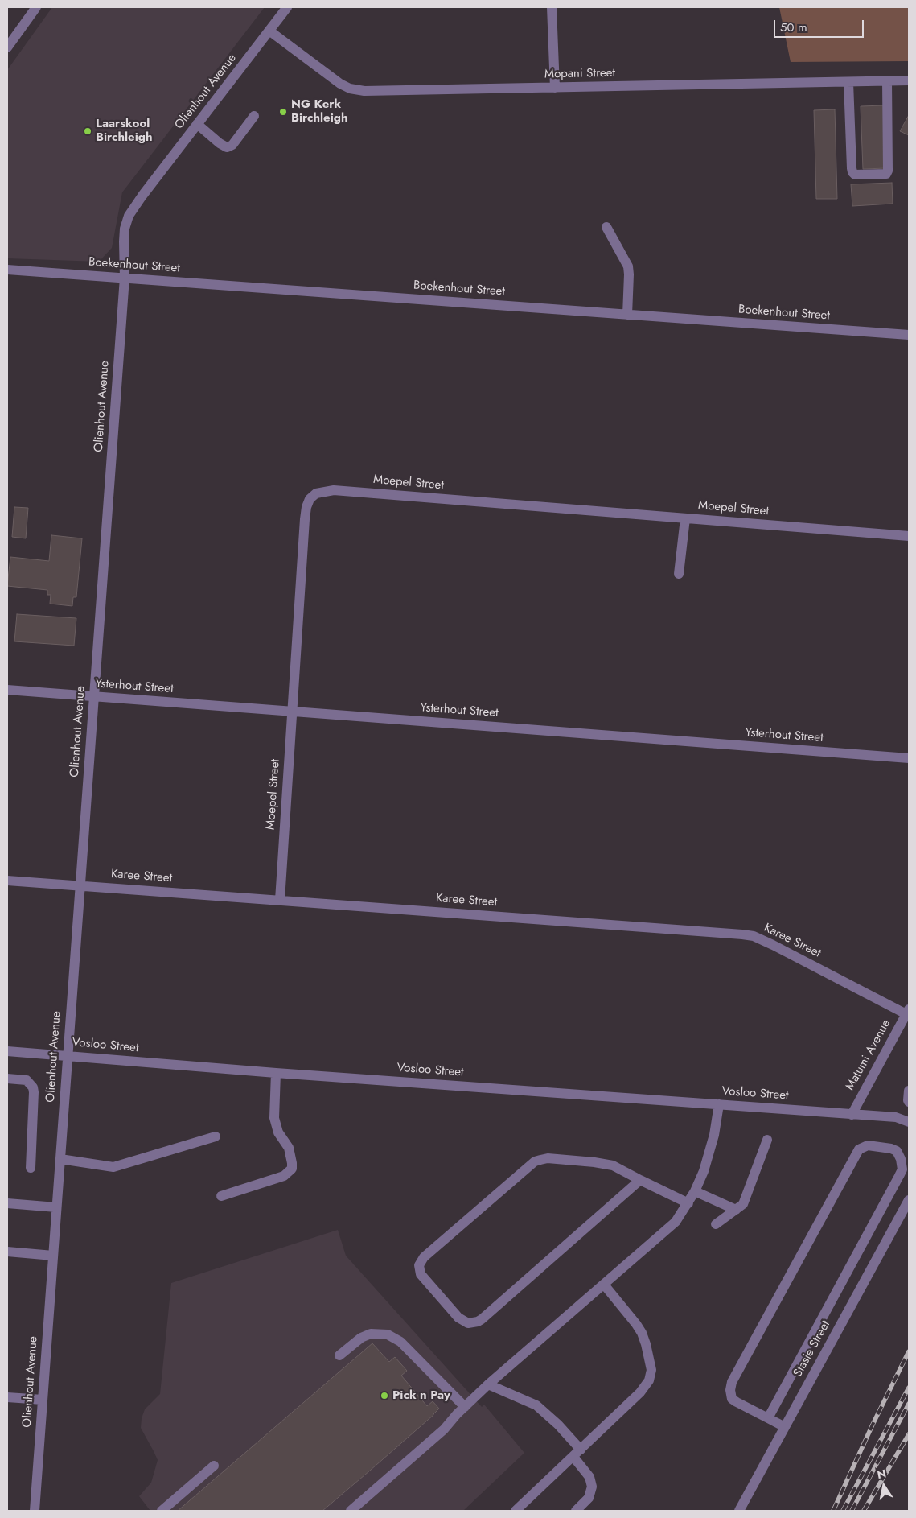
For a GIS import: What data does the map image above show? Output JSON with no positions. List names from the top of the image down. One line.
{"streets":{"street":["Mopani Street","Olienhout Avenue","Boekenhout Street","Moepel Street","Ysterhout Street","Karee Street","Vosloo Street","Matumi Avenue","Stasie Street"]},"crossings":[["Mopani Street","Olienhout Avenue"],["Olienhout Avenue","Boekenhout Street"],["Olienhout Avenue","Ysterhout Street"],["Olienhout Avenue","Karee Street"],["Olienhout Avenue","Vosloo Street"],["Moepel Street","Ysterhout Street"],["Moepel Street","Karee Street"],["Karee Street","Matumi Avenue"],["Vosloo Street","Matumi Avenue"]],"places":["NG Kerk Birchleigh","Laarskool Birchleigh","Pick n Pay"],"scale_bar":"50 m","north":"top"}
